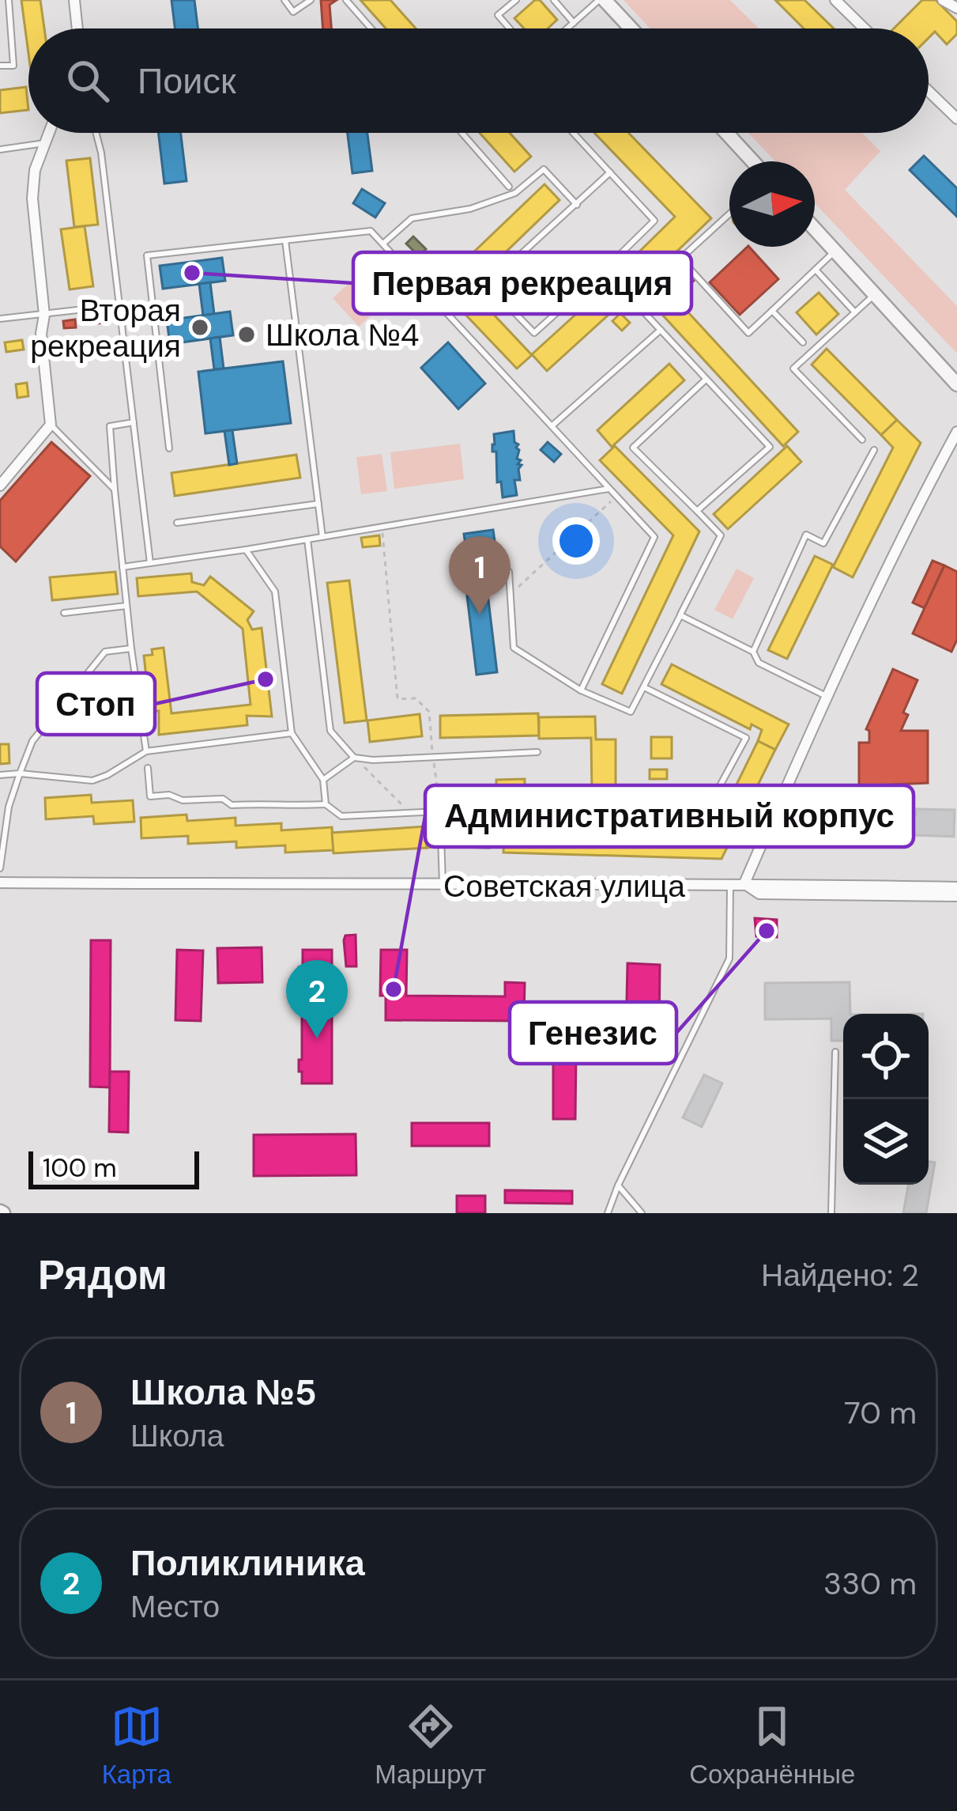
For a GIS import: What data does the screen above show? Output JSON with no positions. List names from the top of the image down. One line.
{"streets":{"street":["Советская улица"]},"places":["Первая рекреация","Вторая рекреация","Школа №4","Стоп","Генезис","Административный корпус"],"scale_bar":"100 m","north":"right","page":{"search":"Поиск","pins":["1","2"],"scale":"100 m","heading":["Рядом","Найдено: 2"],"list":[{"mark":"1","name":"Школа №5","note":"Школа","value":"70 m"},{"mark":"2","name":"Поликлиника","note":"Место","value":"330 m"}],"nav":["Карта","Маршрут","Сохранённые"]}}
